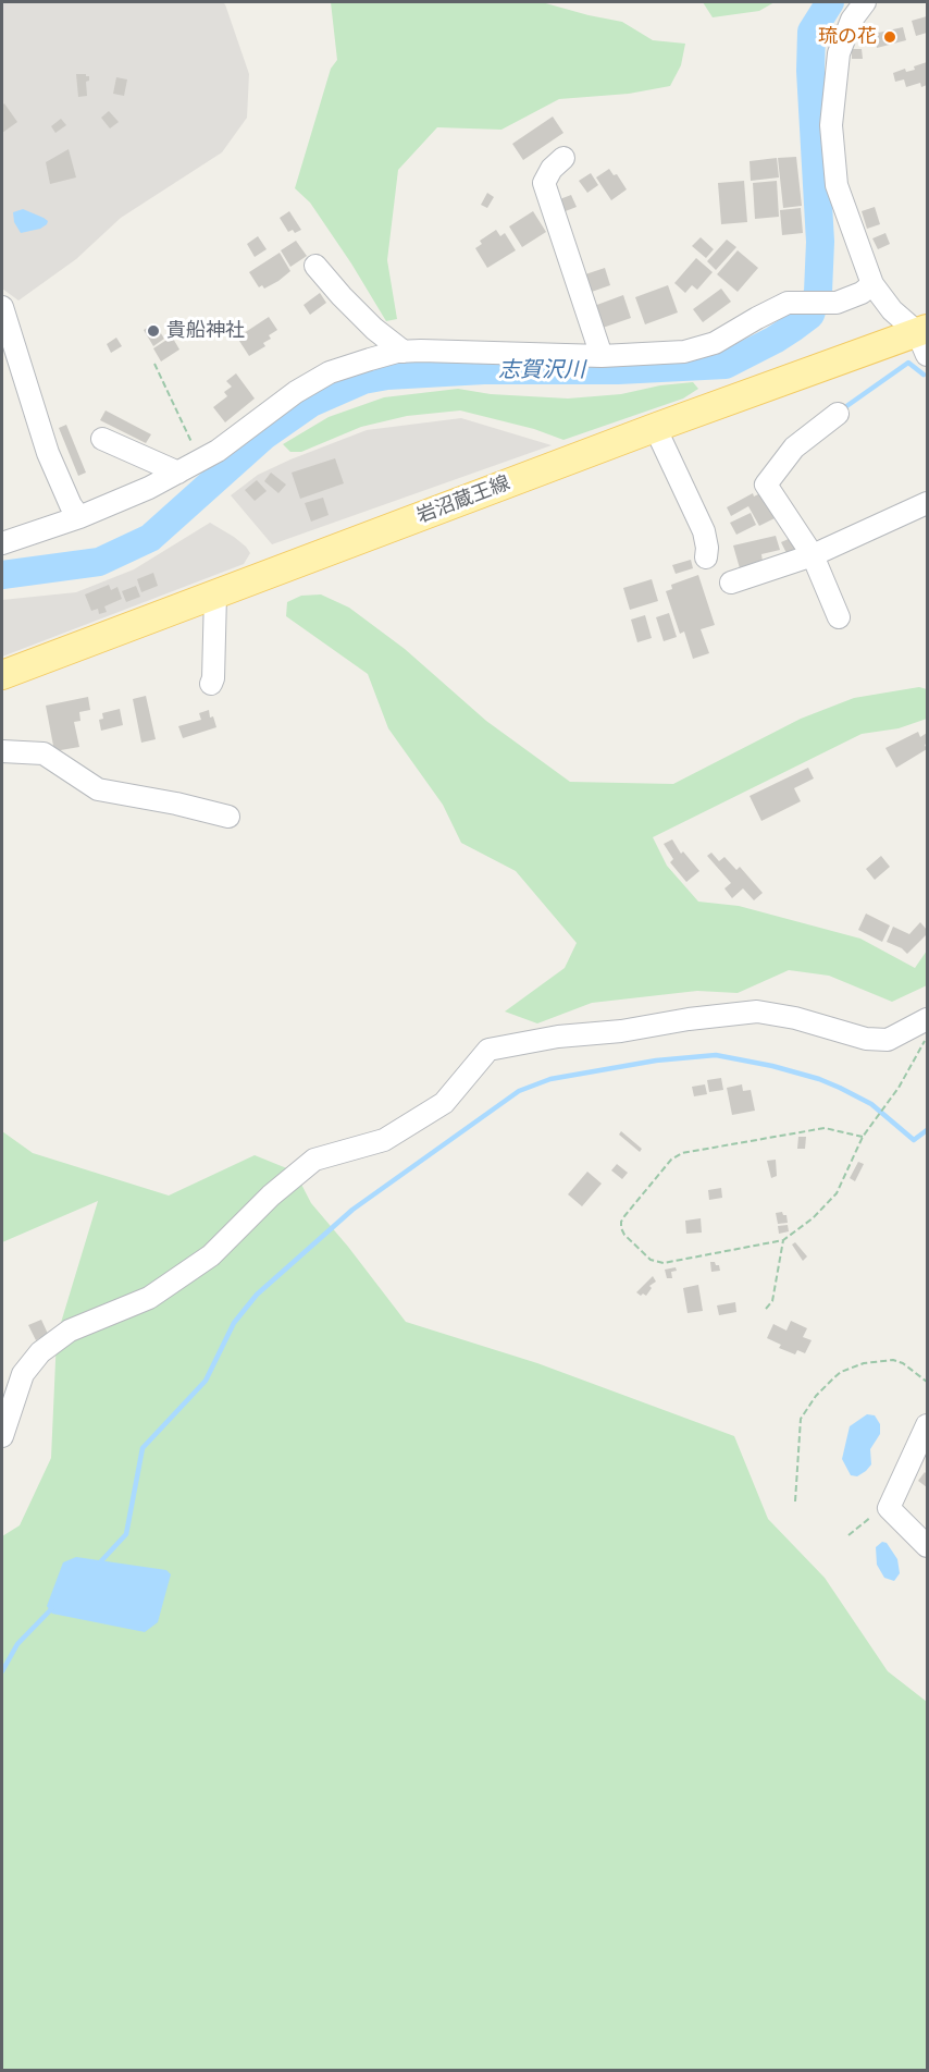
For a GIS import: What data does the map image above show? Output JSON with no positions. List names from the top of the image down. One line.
{"streets":{"main road":["岩沼蔵王線"]},"water":["志賀沢川"],"places":["琉の花","貴船神社"]}
